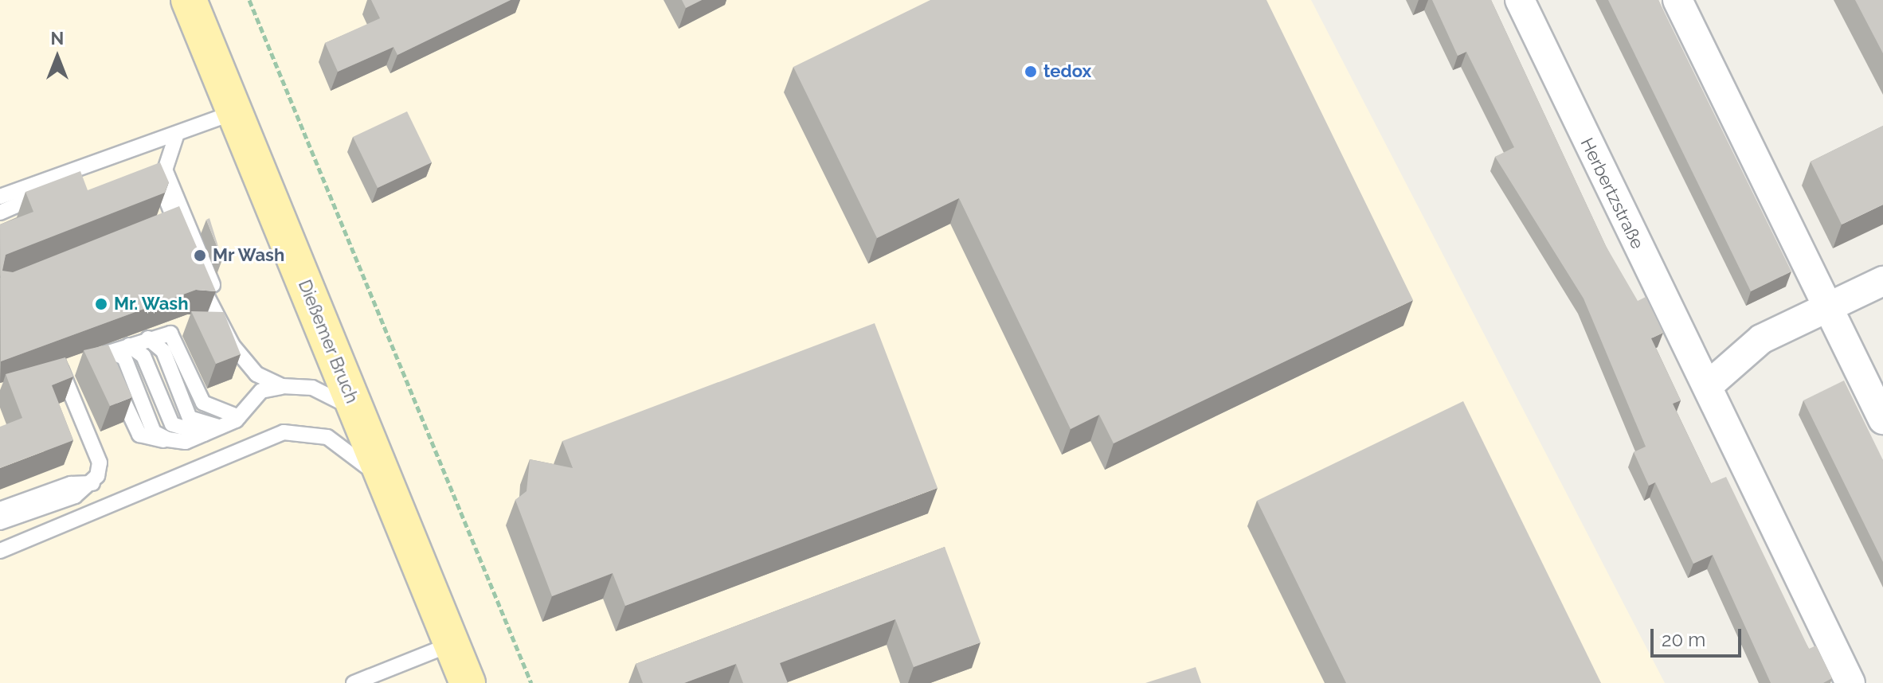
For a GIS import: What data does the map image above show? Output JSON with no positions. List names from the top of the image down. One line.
{"streets":{"main road":["Dießemer Bruch"],"street":["Herbertzstraße"]},"places":["tedox","Mr Wash","Mr. Wash"],"scale_bar":"20 m","north":"top"}
